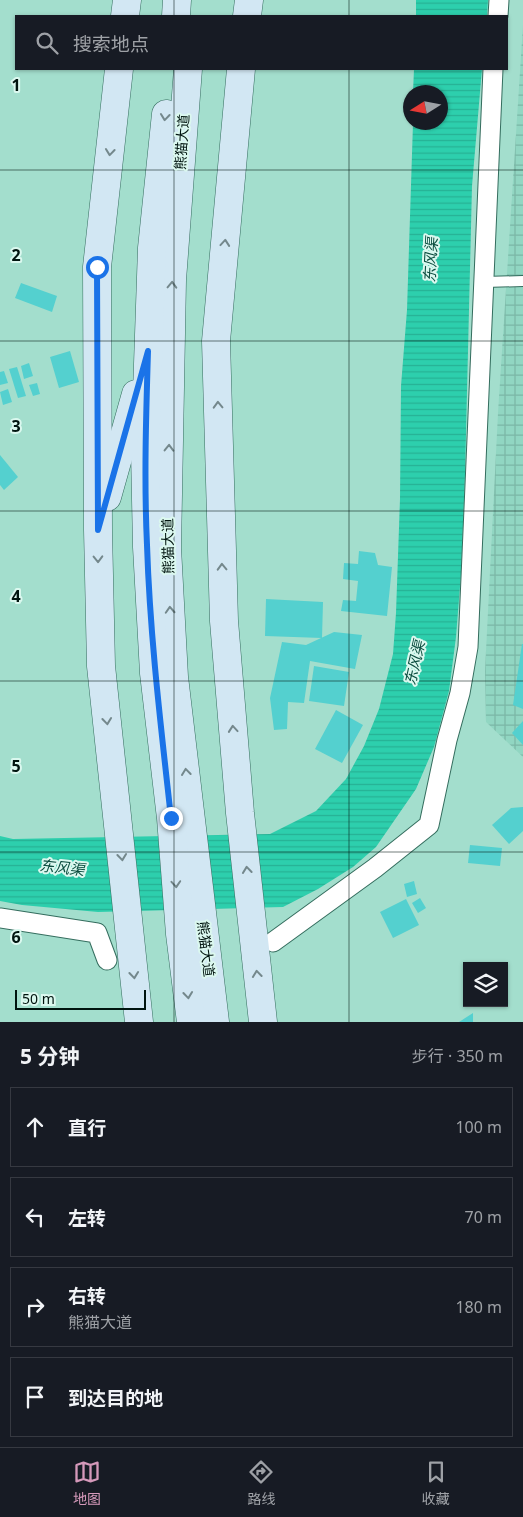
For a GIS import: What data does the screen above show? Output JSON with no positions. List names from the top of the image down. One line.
{"streets":{"street":["熊猫大道"]},"water":["东风渠"],"scale_bar":"50 m","north":"left","page":{"search":"搜索地点","scale":"50 m","heading":["5 分钟","步行 · 350 m"],"list":[["直行","100 m"],["左转","70 m"],["右转","熊猫大道","180 m"],"到达目的地"],"nav":["地图","路线","收藏"]},"grid":{"rows":["1","2","3","4","5","6"]}}
